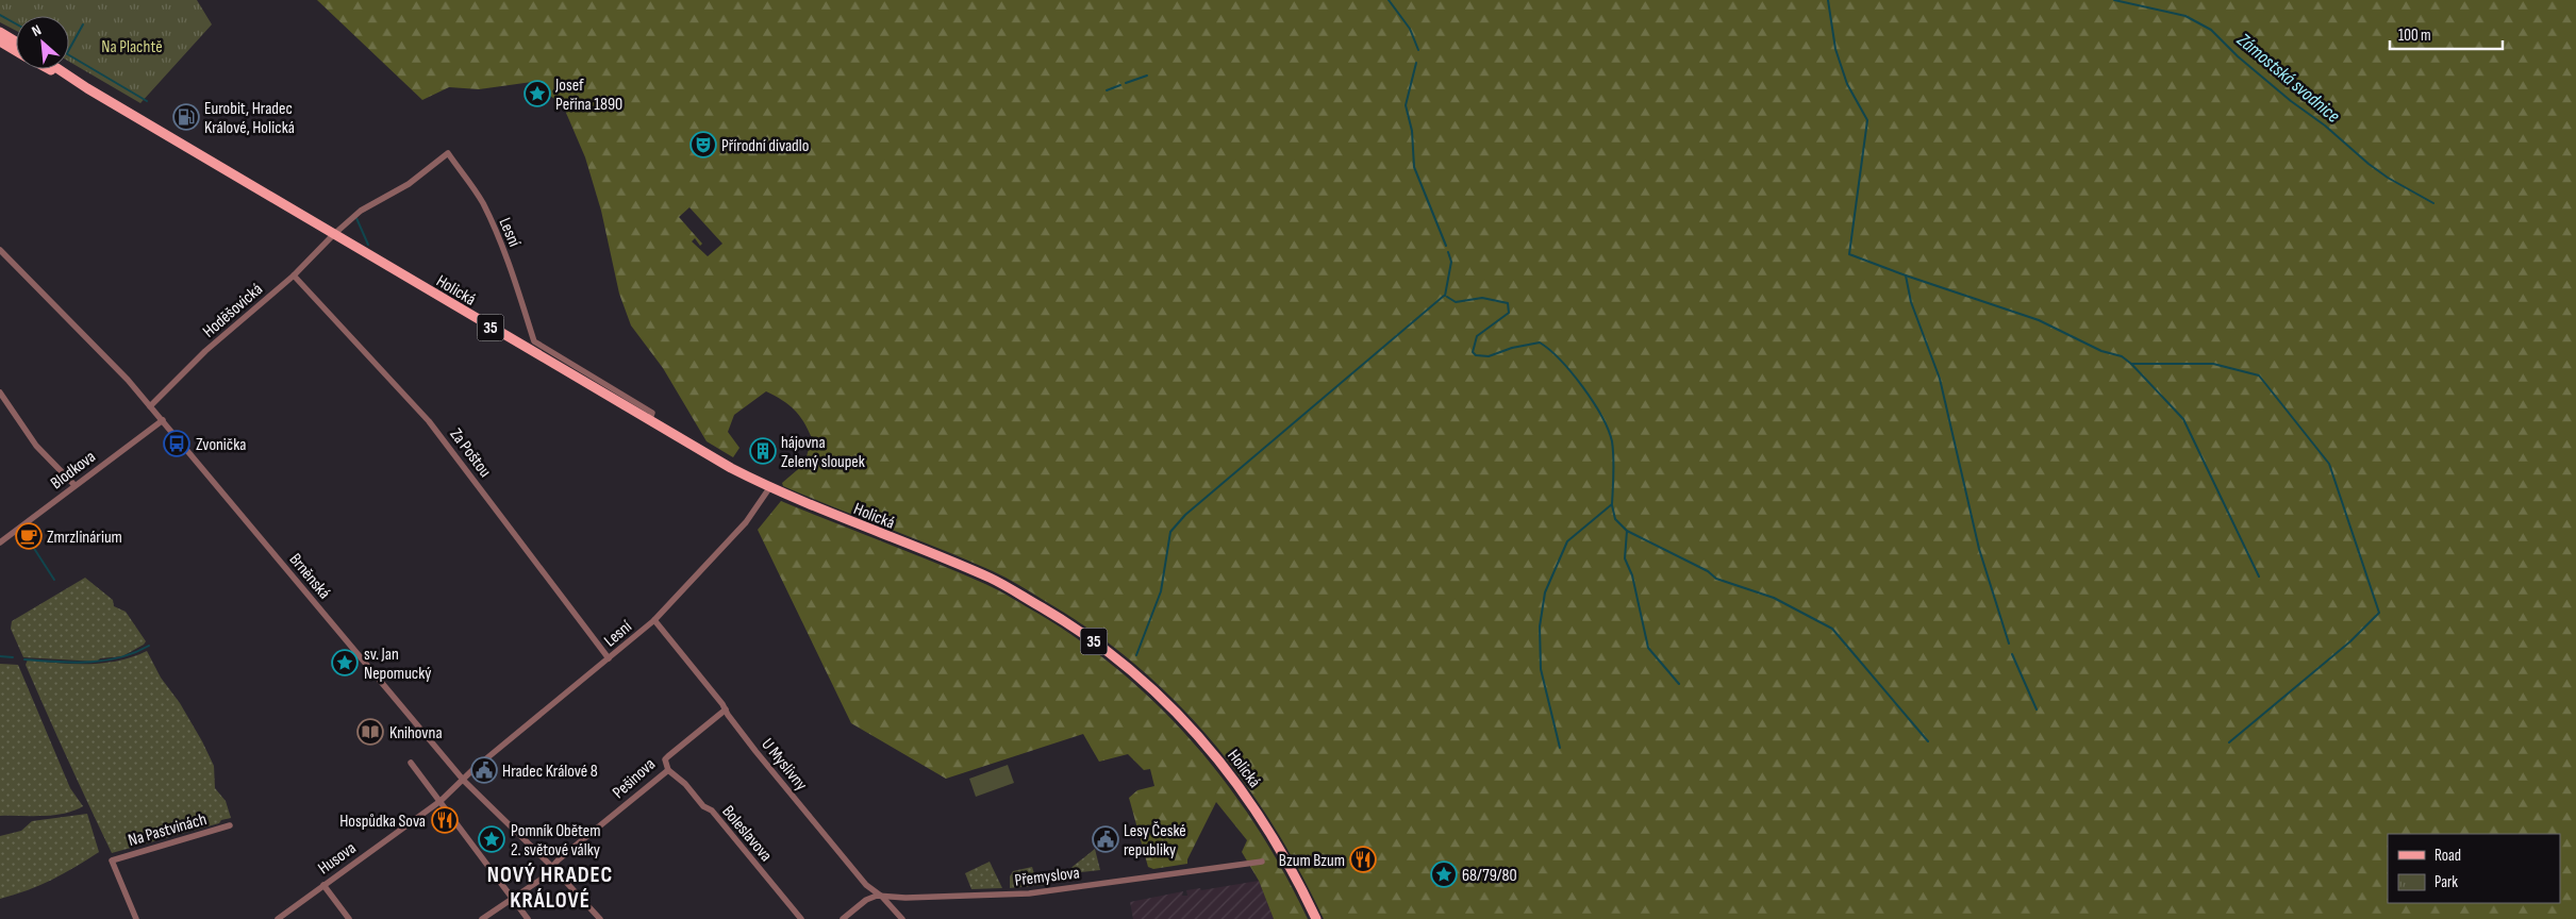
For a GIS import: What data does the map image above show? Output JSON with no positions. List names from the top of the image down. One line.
{"streets":{"main road":["Holická","35"],"street":["Lesní","Hoděšovická","Za Poštou","Blodkova","Brněnská","U Myslivny","Pešinova","Na Pastvinách","Boleslavova","Husova","Přemyslova"]},"crossings":[["Lesní","Holická"],["Lesní","Hoděšovická"],["Lesní","Za Poštou"],["Lesní","Brněnská"],["Lesní","U Myslivny"],["Lesní","Husova"],["Holická","Hoděšovická"],["Hoděšovická","Za Poštou"],["Hoděšovická","Brněnská"],["Blodkova","Brněnská"],["Brněnská","Pešinova"],["Brněnská","Husova"],["U Myslivny","Pešinova"],["U Myslivny","Přemyslova"],["Pešinova","Boleslavova"]],"districts":["NOVÝ HRADEC KRÁLOVÉ"],"water":["Zámostská svodnice"],"parks":["Na Plachtě"],"places":{"place":["Josef Peřina 1890","sv. Jan Nepomucký","Pomník Obětem 2. světové války","68/79/80"],"fuel station":["Eurobit, Hradec Králové, Holická"],"theatre":["Přírodní divadlo"],"bus stop":["Zvonička"],"building":["hájovna Zelený sloupek"],"cafe":["Zmrzlinárium"],"library":["Knihovna"],"public building":["Hradec Králové 8","Lesy České republiky"],"restaurant":["Hospůdka Sova","Bzum Bzum"]},"legend":["Road","Park"],"scale_bar":"100 m","north":"top left"}
